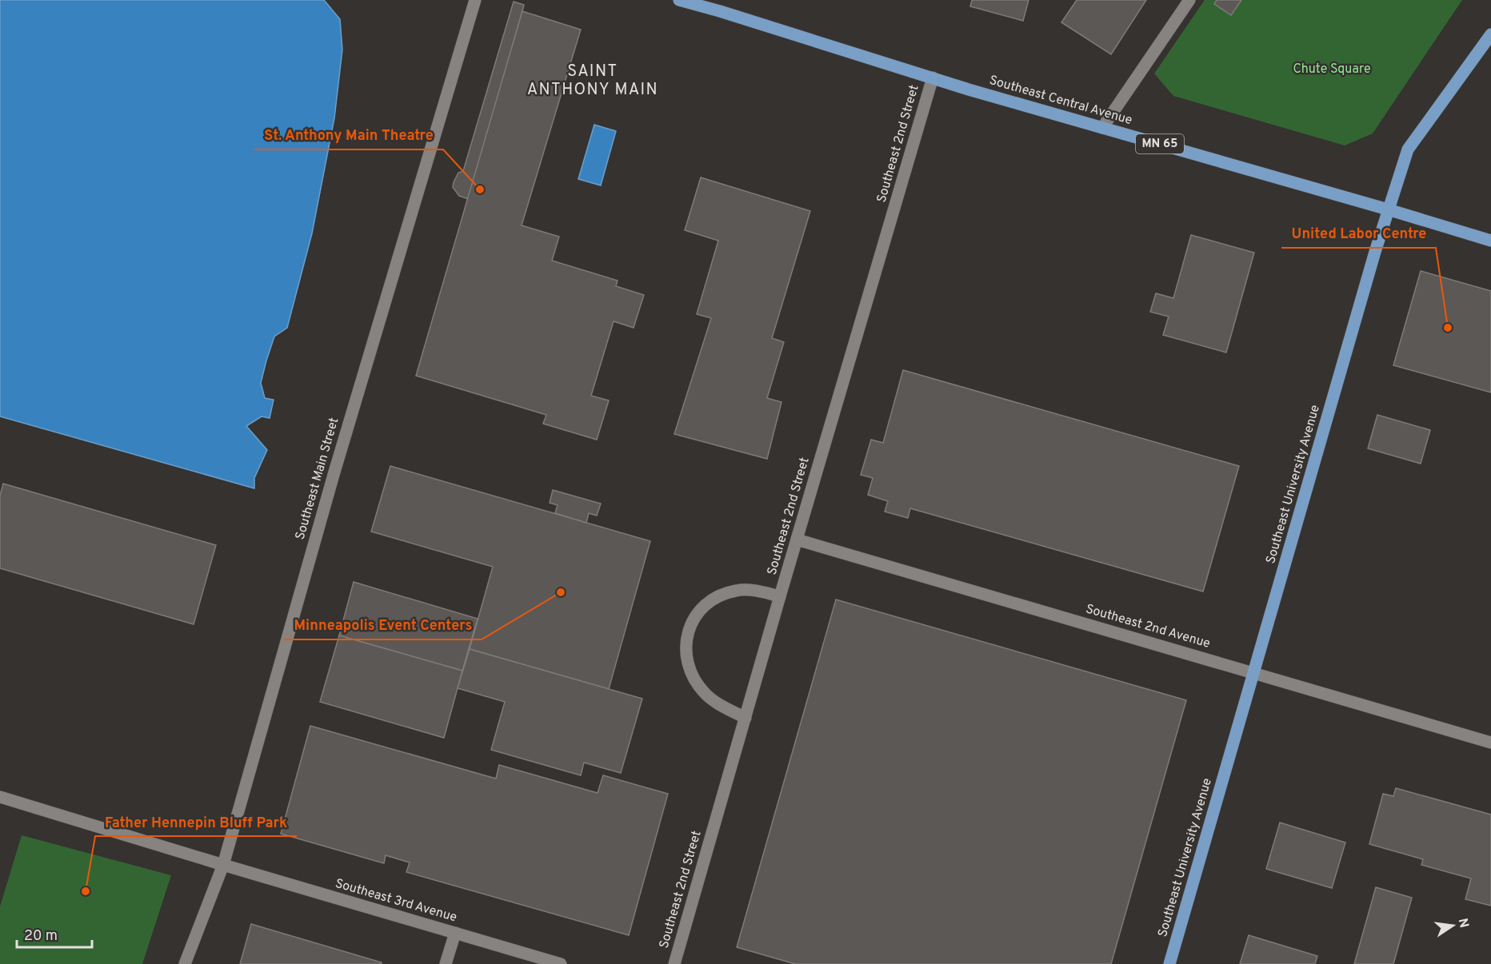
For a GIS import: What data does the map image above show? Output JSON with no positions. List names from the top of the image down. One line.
{"streets":{"main road":["Southeast Central Avenue","MN 65","Southeast University Avenue"],"street":["Southeast 2nd Street","Southeast Main Street","Southeast 2nd Avenue","Southeast 3rd Avenue"]},"crossings":[["Southeast Central Avenue","Southeast 2nd Street"],["Southeast Central Avenue","Southeast University Avenue"],["Southeast 2nd Street","Southeast 2nd Avenue"],["Southeast Main Street","Southeast 3rd Avenue"],["Southeast University Avenue","Southeast 2nd Avenue"]],"districts":["SAINT ANTHONY MAIN"],"parks":["Chute Square"],"places":["St. Anthony Main Theatre","United Labor Centre","Minneapolis Event Centers","Father Hennepin Bluff Park"],"scale_bar":"20 m","north":"right"}
